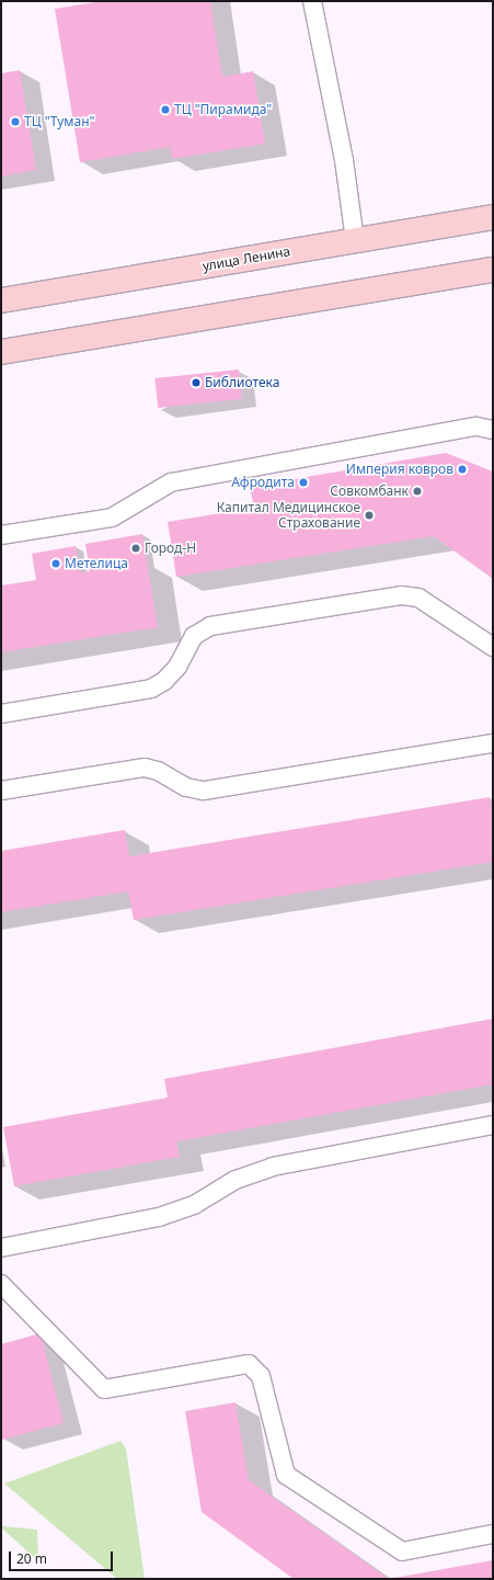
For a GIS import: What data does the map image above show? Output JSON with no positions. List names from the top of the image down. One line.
{"streets":{"main road":["улица Ленина"]},"places":["ТЦ \"Пирамида\"","ТЦ \"Туман\"","Библиотека","Империя ковров","Афродита","Совкомбанк","Капитал Медицинское Страхование","Город-Н","Метелица"],"scale_bar":"20 m"}
